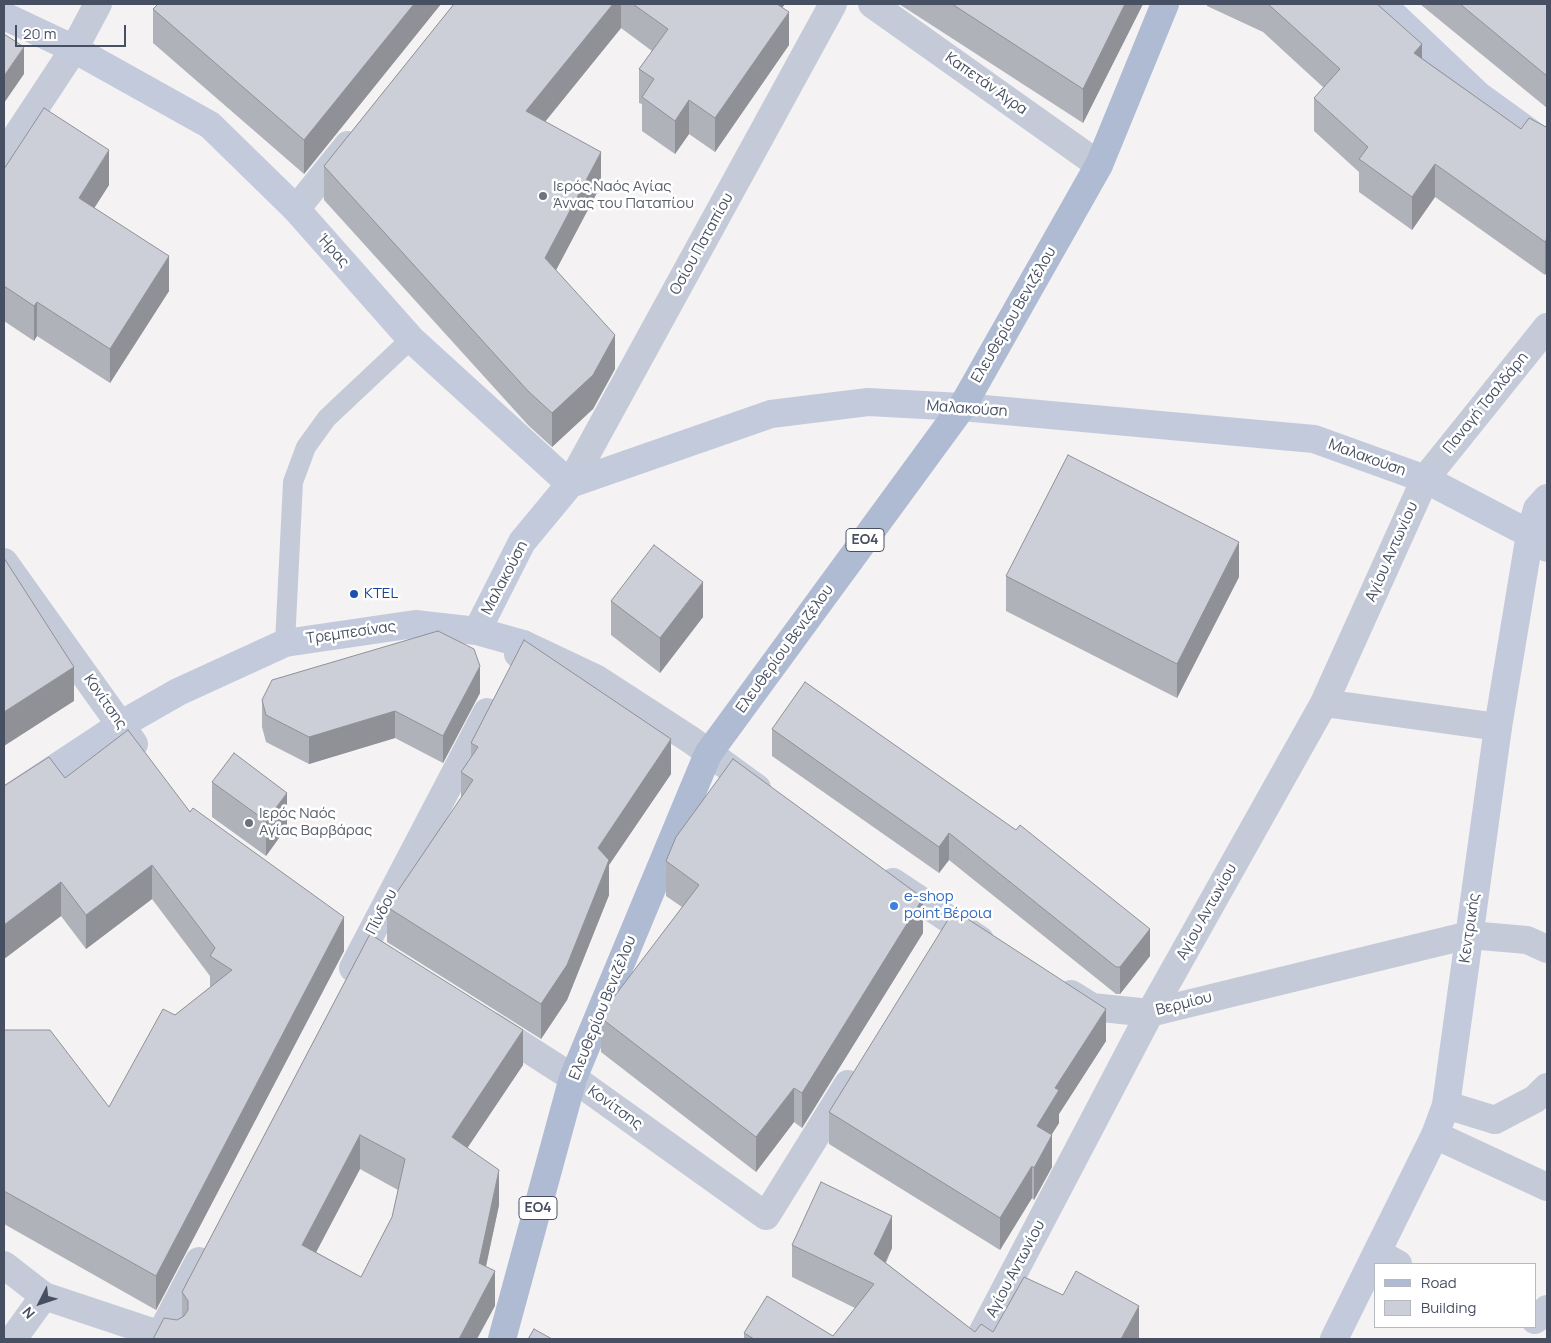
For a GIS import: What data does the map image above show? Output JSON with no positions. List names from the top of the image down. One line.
{"streets":{"main road":["Ελευθερίου Βενιζέλου","ΕΟ4"],"street":["Καπετάν Άγρα","Οσίου Παταπίου","Ήρας","Παναγή Τσαλδάρη","Μαλακούση","Αγίου Αντωνίου","Τρεμπεσίνας","Κονίτσης","Πίνδου","Κεντρικής","Βερμίου"]},"crossings":[["Καπετάν Άγρα","Ελευθερίου Βενιζέλου"],["Οσίου Παταπίου","Ήρας"],["Οσίου Παταπίου","Μαλακούση"],["Ήρας","Μαλακούση"],["Ελευθερίου Βενιζέλου","Μαλακούση"],["Ελευθερίου Βενιζέλου","Τρεμπεσίνας"],["Ελευθερίου Βενιζέλου","Κονίτσης"],["Παναγή Τσαλδάρη","Μαλακούση"],["Παναγή Τσαλδάρη","Αγίου Αντωνίου"],["Μαλακούση","Αγίου Αντωνίου"],["Μαλακούση","Τρεμπεσίνας"],["Μαλακούση","Κεντρικής"],["Αγίου Αντωνίου","Βερμίου"],["Τρεμπεσίνας","Κονίτσης"],["Τρεμπεσίνας","Πίνδου"],["Κεντρικής","Βερμίου"]],"places":["Ιερός Ναός Αγίας Άννας του Παταπίου","KTEL","Ιερός Ναός Αγίας Βαρβάρας","e-shop point Βέροια"],"legend":["Road","Building"],"scale_bar":"20 m","north":"bottom left"}
